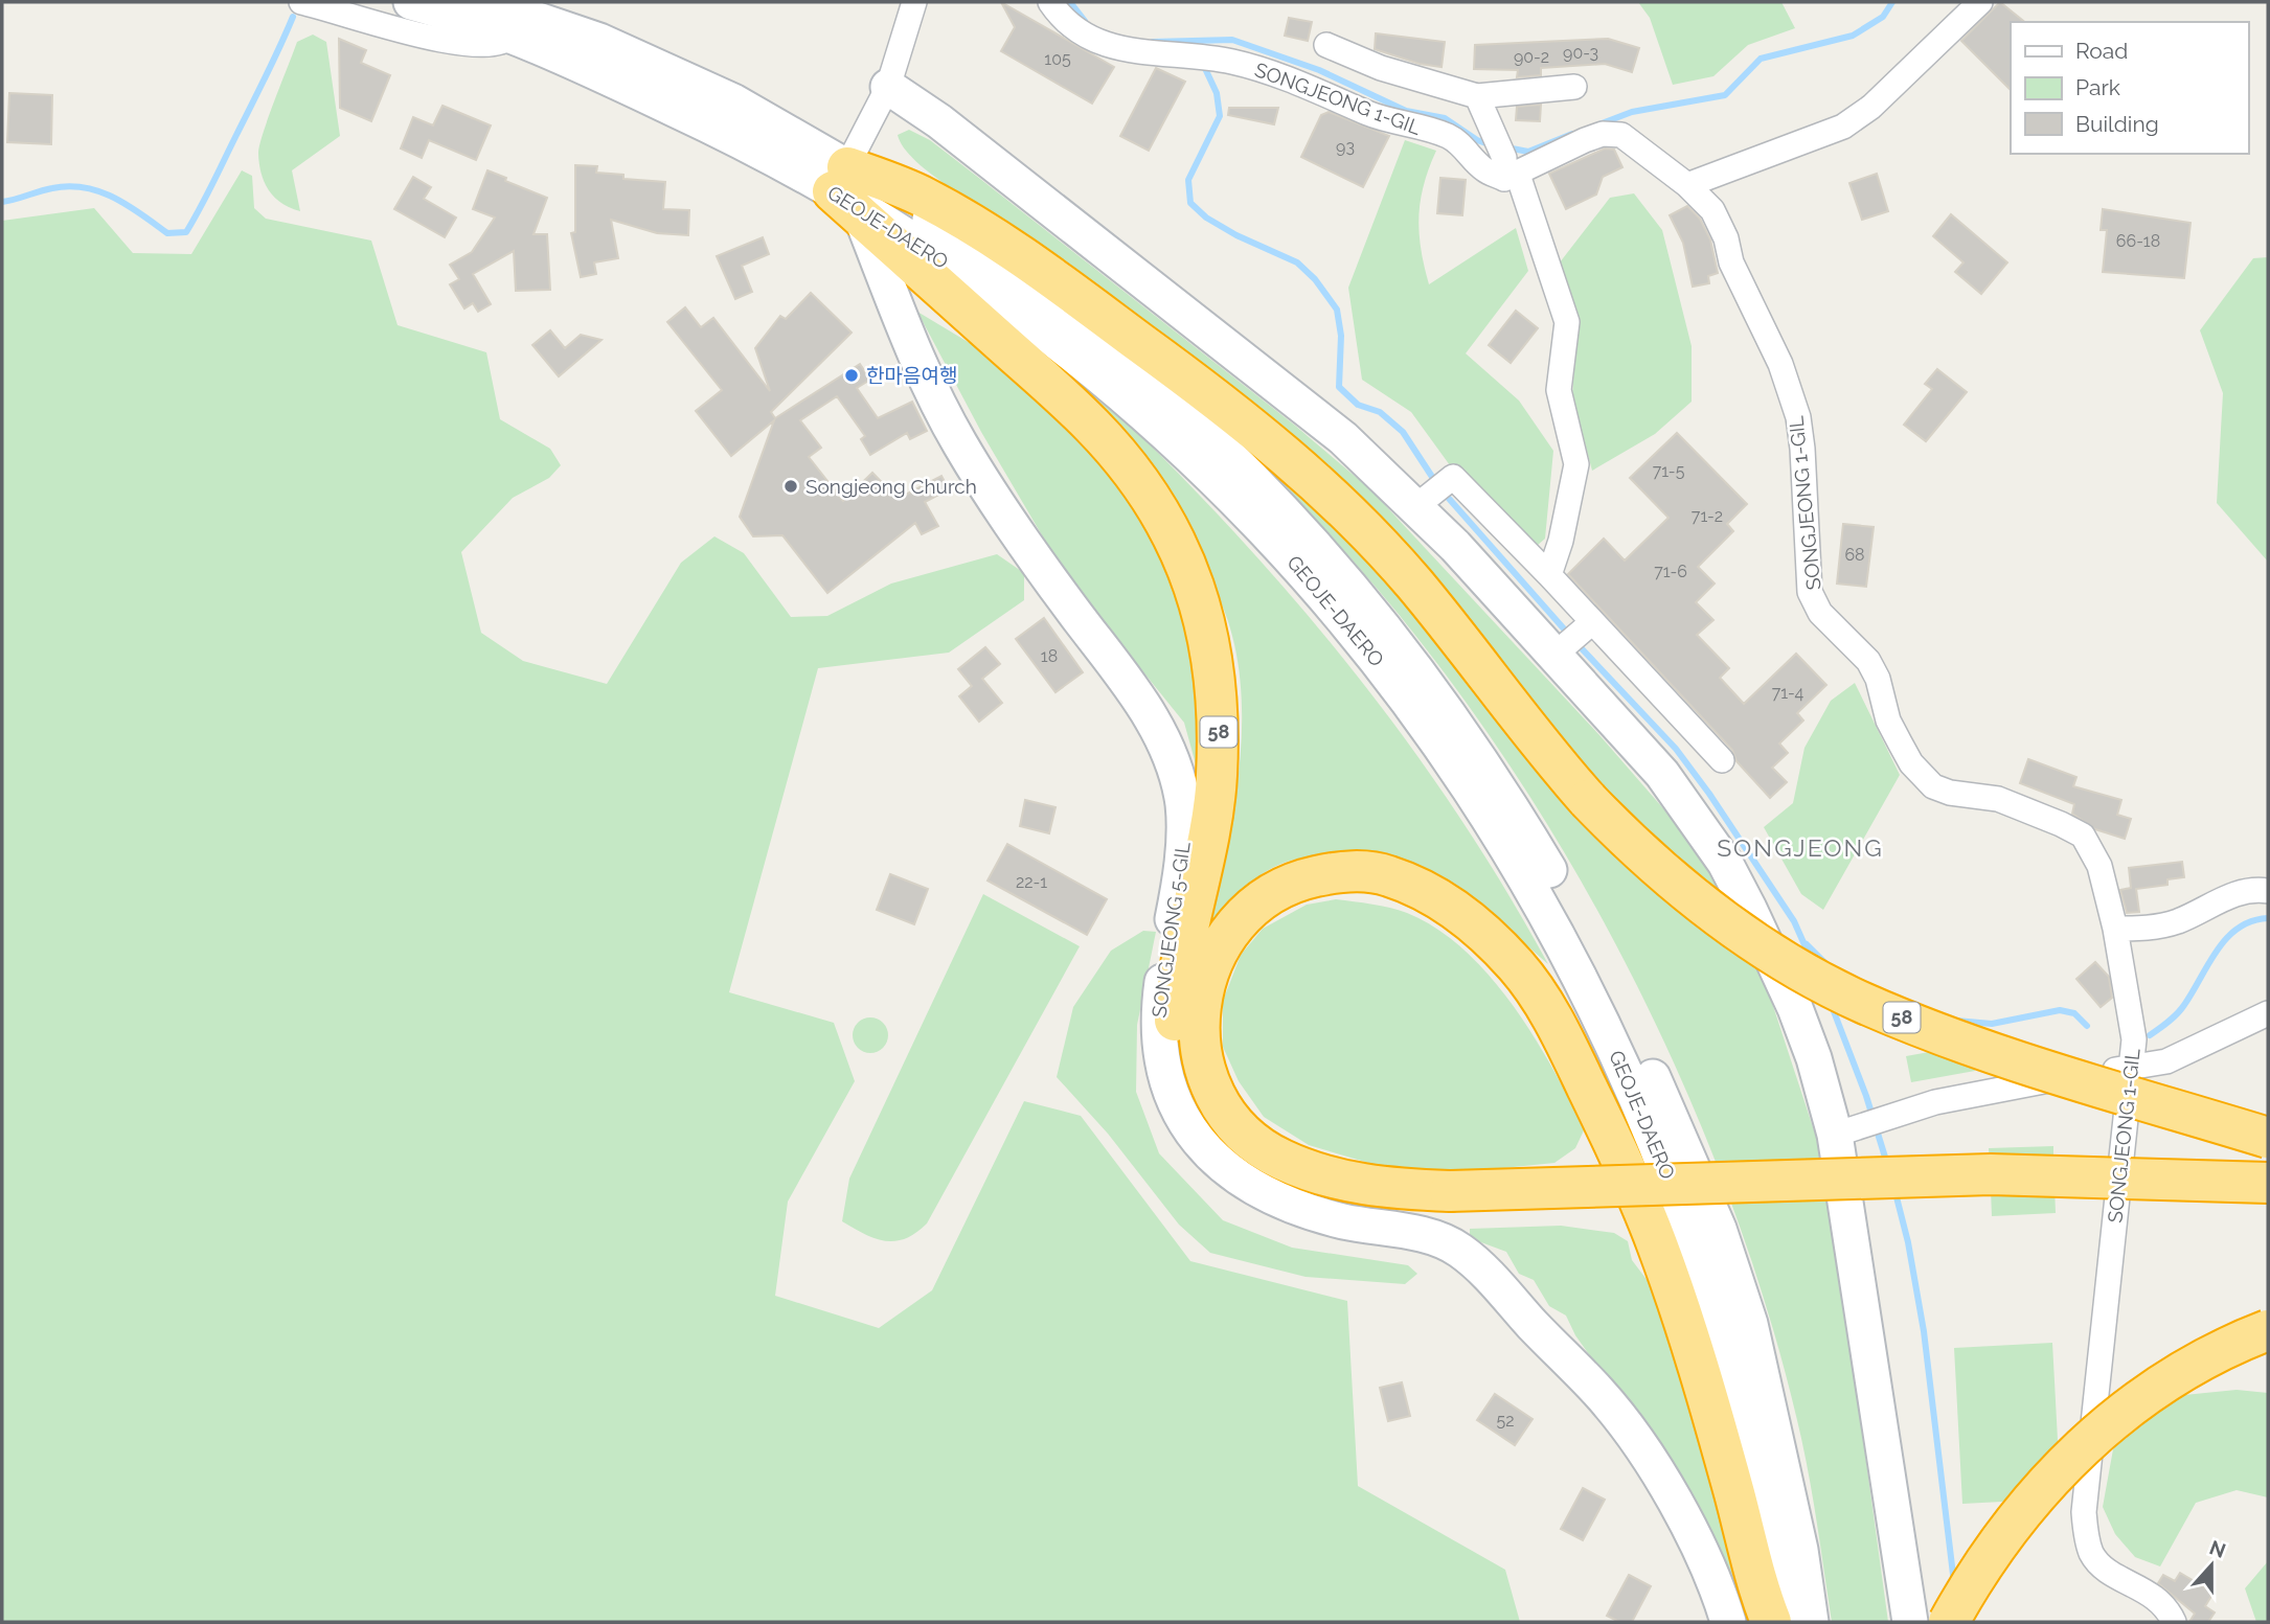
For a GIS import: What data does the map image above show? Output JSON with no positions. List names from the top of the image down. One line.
{"streets":{"highway":["58"],"street":["SONGJEONG 1-GIL","GEOJE-DAERO","SONGJEONG 5-GIL"]},"crossings":[["GEOJE-DAERO","58"],["GEOJE-DAERO","SONGJEONG 5-GIL"],["58","SONGJEONG 5-GIL"]],"districts":["SONGJEONG"],"places":["한마음여행","Songjeong Church"],"house_numbers":["90-3","90-2","105","93","66-18","71-5","71-2","68","71-6","18","71-4","22-1","52"],"legend":["Road","Park","Building"],"north":"top"}
